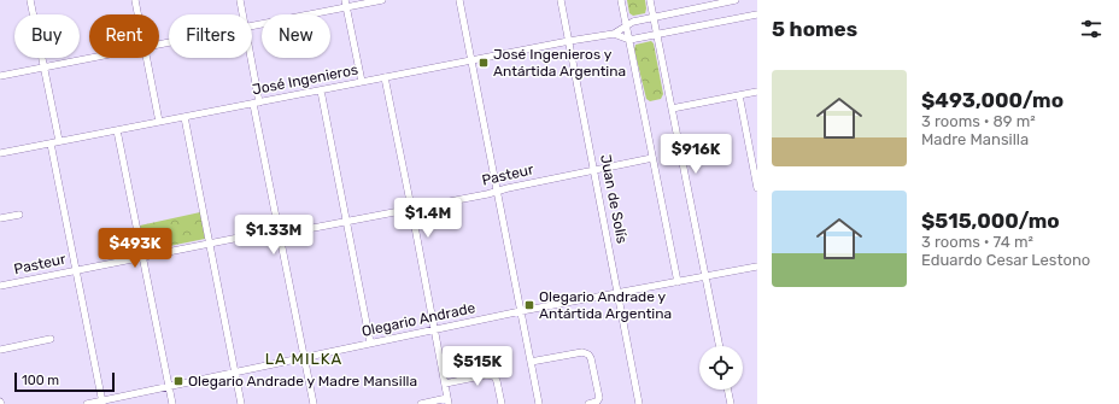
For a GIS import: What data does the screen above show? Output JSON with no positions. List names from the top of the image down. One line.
{"streets":{"street":["José Ingenieros","Pasteur","Juan de Solís","Olegario Andrade"]},"crossings":[["José Ingenieros","Juan de Solís"],["Pasteur","Juan de Solís"],["Juan de Solís","Olegario Andrade"]],"districts":["LA MILKA"],"places":{"transit":["José Ingenieros y Antártida Argentina","Olegario Andrade y Antártida Argentina","Olegario Andrade y Madre Mansilla"]},"scale_bar":"100 m","page":{"heading":"5 homes","chip":["Buy","Rent","Filters","New"],"list":[{"name":"$493,000/mo","note":"3 rooms · 89 m² · Madre Mansilla"},{"name":"$515,000/mo","note":"3 rooms · 74 m² · Eduardo Cesar Lestono"}],"price":["$916K","$1.4M","$1.33M","$493K","$515K"],"scale":"100 m"}}
